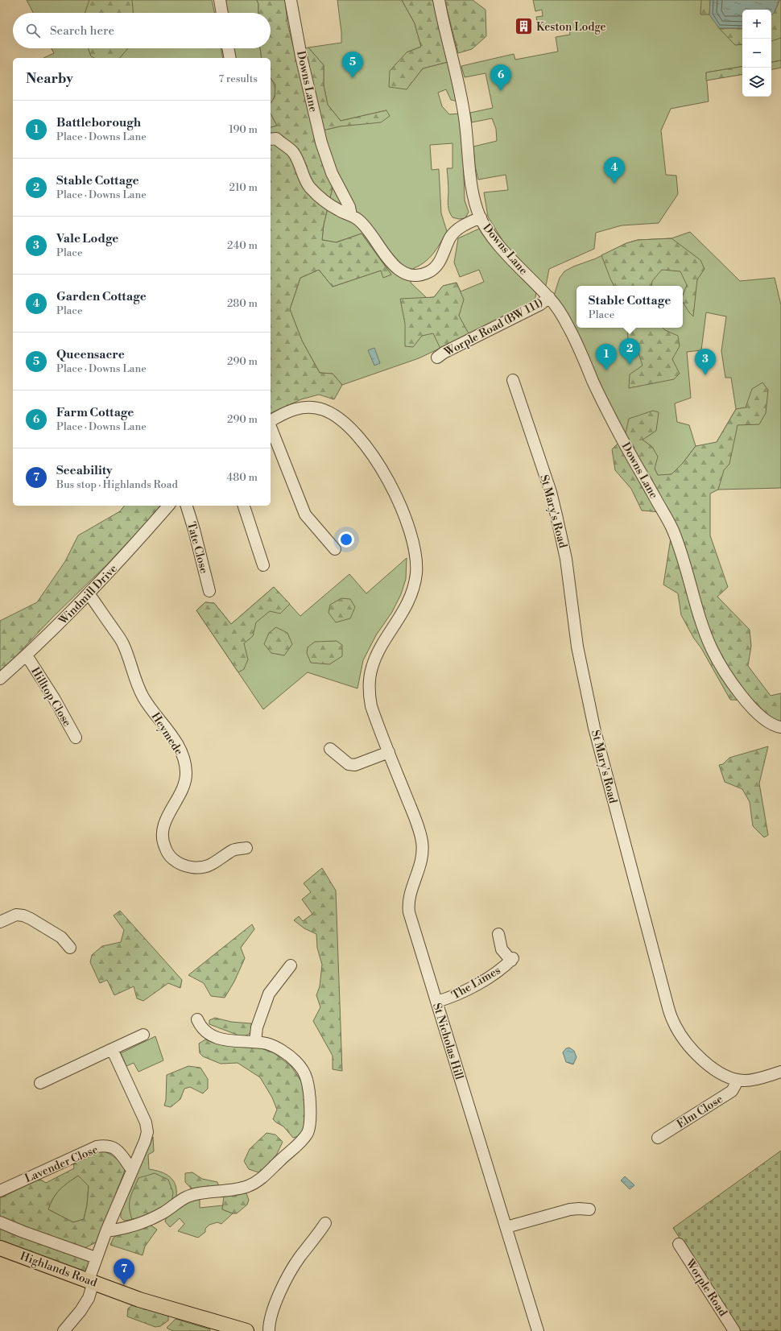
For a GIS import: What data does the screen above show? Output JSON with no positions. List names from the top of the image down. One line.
{"streets":{"main road":["Highlands Road"],"street":["Downs Lane","Worple Road (BW 111)","St Mary's Road","Tate Close","Windmill Drive","Hilltop Close","Heymede","The Limes","St Nicholas Hill","Elm Close","Lavender Close","Worple Road"]},"crossings":[["Downs Lane","Worple Road (BW 111)"],["St Mary's Road","Elm Close"],["Windmill Drive","Hilltop Close"],["Windmill Drive","Heymede"],["The Limes","St Nicholas Hill"]],"places":{"building":["Keston Lodge"]},"page":{"map_buttons":["+","−"],"search":"Search here","pins":["5","6","4","2","1","3","7"],"heading":["Nearby","7 results"],"list":[{"mark":"1","name":"Battleborough","note":"Place · Downs Lane","value":"190 m"},{"mark":"2","name":"Stable Cottage","note":"Place · Downs Lane","value":"210 m"},{"mark":"3","name":"Vale Lodge","note":"Place","value":"240 m"},{"mark":"4","name":"Garden Cottage","note":"Place","value":"280 m"},{"mark":"5","name":"Queensacre","note":"Place · Downs Lane","value":"290 m"},{"mark":"6","name":"Farm Cottage","note":"Place · Downs Lane","value":"290 m"},{"mark":"7","name":"Seeability","note":"Bus stop · Highlands Road","value":"480 m"}],"popup":["Stable Cottage","Place"]}}
